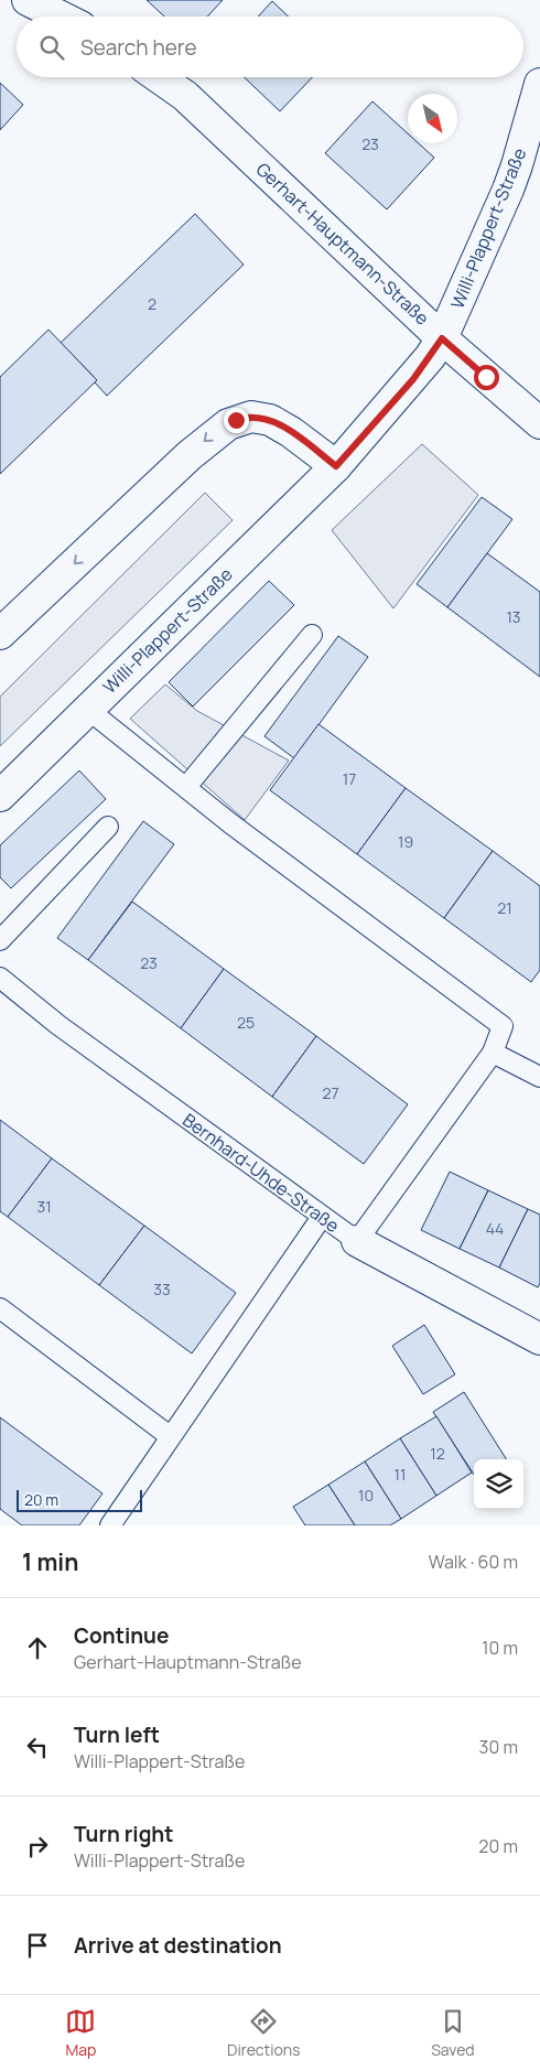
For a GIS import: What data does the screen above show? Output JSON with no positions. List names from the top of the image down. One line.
{"streets":{"street":["Willi-Plappert-Straße","Gerhart-Hauptmann-Straße","Bernhard-Uhde-Straße"]},"crossings":[["Willi-Plappert-Straße","Gerhart-Hauptmann-Straße"]],"house_numbers":["23","2","13","17","19","21","23","25","27","31","44","33","12","11","10"],"scale_bar":"20 m","north":"bottom right","page":{"search":"Search here","scale":"20 m","heading":["1 min","Walk · 60 m"],"list":[["Continue","Gerhart-Hauptmann-Straße","10 m"],["Turn left","Willi-Plappert-Straße","30 m"],["Turn right","Willi-Plappert-Straße","20 m"],"Arrive at destination"],"nav":["Map","Directions","Saved"]}}
